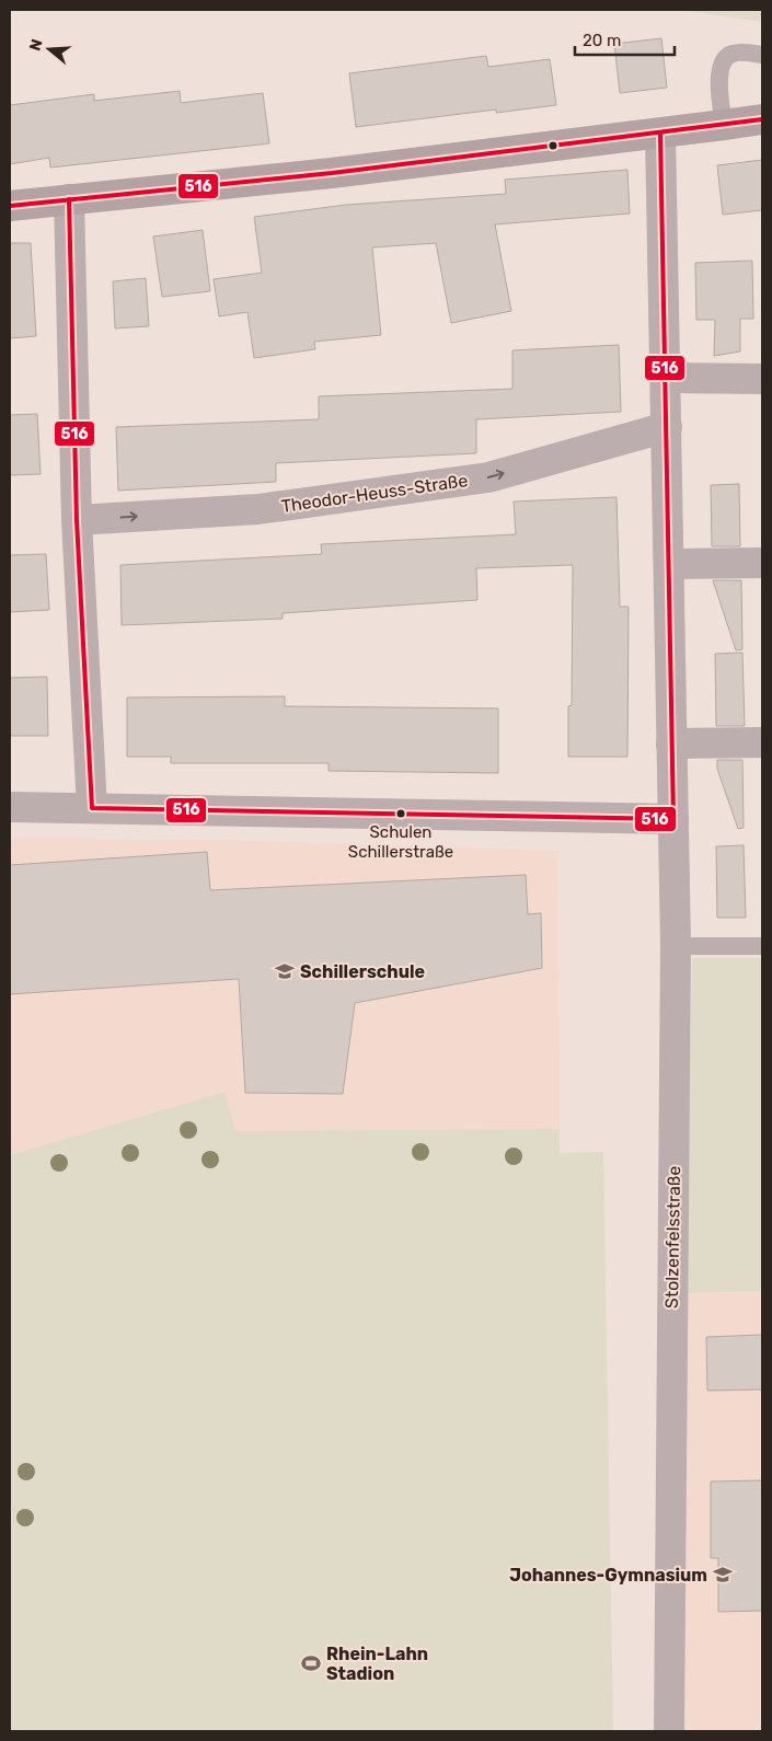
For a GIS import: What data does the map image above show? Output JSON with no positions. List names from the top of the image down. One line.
{"streets":{"street":["Theodor-Heuss-Straße","Stolzenfelsstraße"]},"crossings":[["Theodor-Heuss-Straße","Stolzenfelsstraße"]],"one_way":["Theodor-Heuss-Straße"],"places":{"other":["Schulen Schillerstraße"],"school or university":["Schillerschule","Johannes-Gymnasium"],"sports":["Rhein-Lahn Stadion"]},"lines":["transit line 516"],"scale_bar":"20 m","north":"left"}
